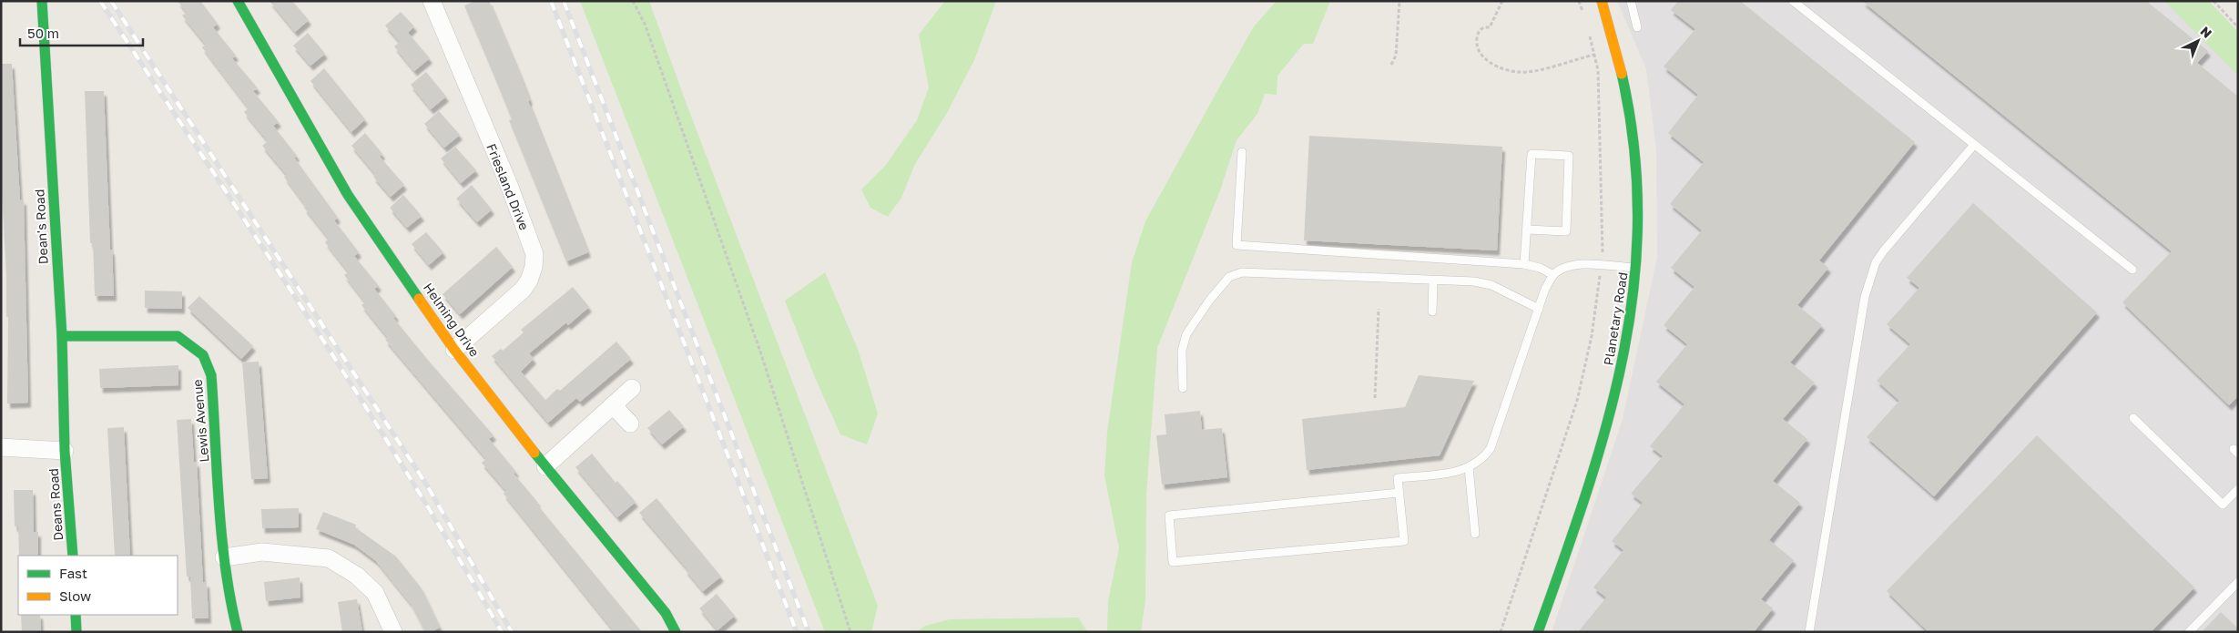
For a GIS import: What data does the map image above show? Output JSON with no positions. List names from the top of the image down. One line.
{"streets":{"street":["Friesland Drive","Dean's Road","Planetary Road","Helming Drive","Lewis Avenue","Deans Road"]},"crossings":[["Friesland Drive","Helming Drive"],["Dean's Road","Lewis Avenue"],["Dean's Road","Deans Road"]],"legend":["Fast","Slow"],"scale_bar":"50 m","north":"top right"}
